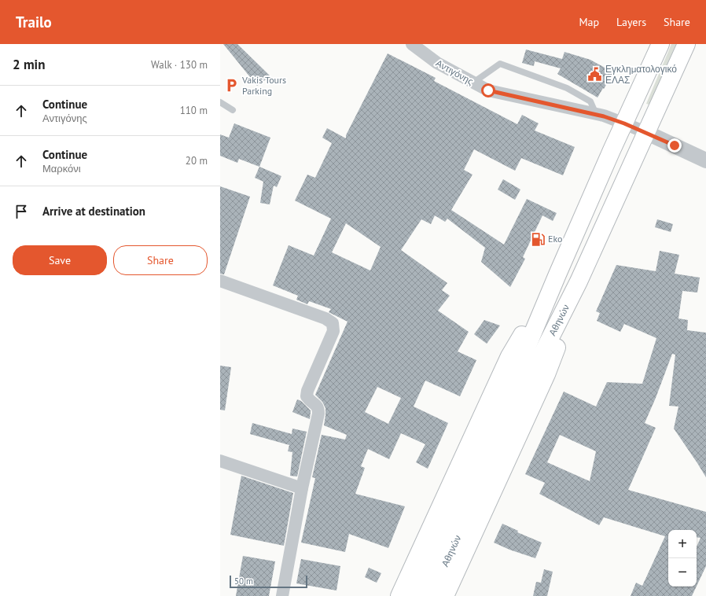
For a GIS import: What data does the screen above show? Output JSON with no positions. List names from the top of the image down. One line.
{"streets":{"highway":["Αθηνών"],"street":["Αντιγόνης"]},"crossings":[["Αντιγόνης","Αθηνών"]],"places":{"public building":["Εγκληματολογικό ΕΛΑΣ"],"parking":["Vakis Tours Parking"],"fuel station":["Eko"]},"scale_bar":"50 m","page":{"header":"Trailo","nav":["Map","Layers","Share"],"heading":["2 min","Walk · 130 m"],"list":[["Continue","Αντιγόνης","110 m"],["Continue","Μαρκόνι","20 m"],"Arrive at destination"],"buttons":["Save","Share"],"map_buttons":["+","−"],"scale":"50 m"}}
